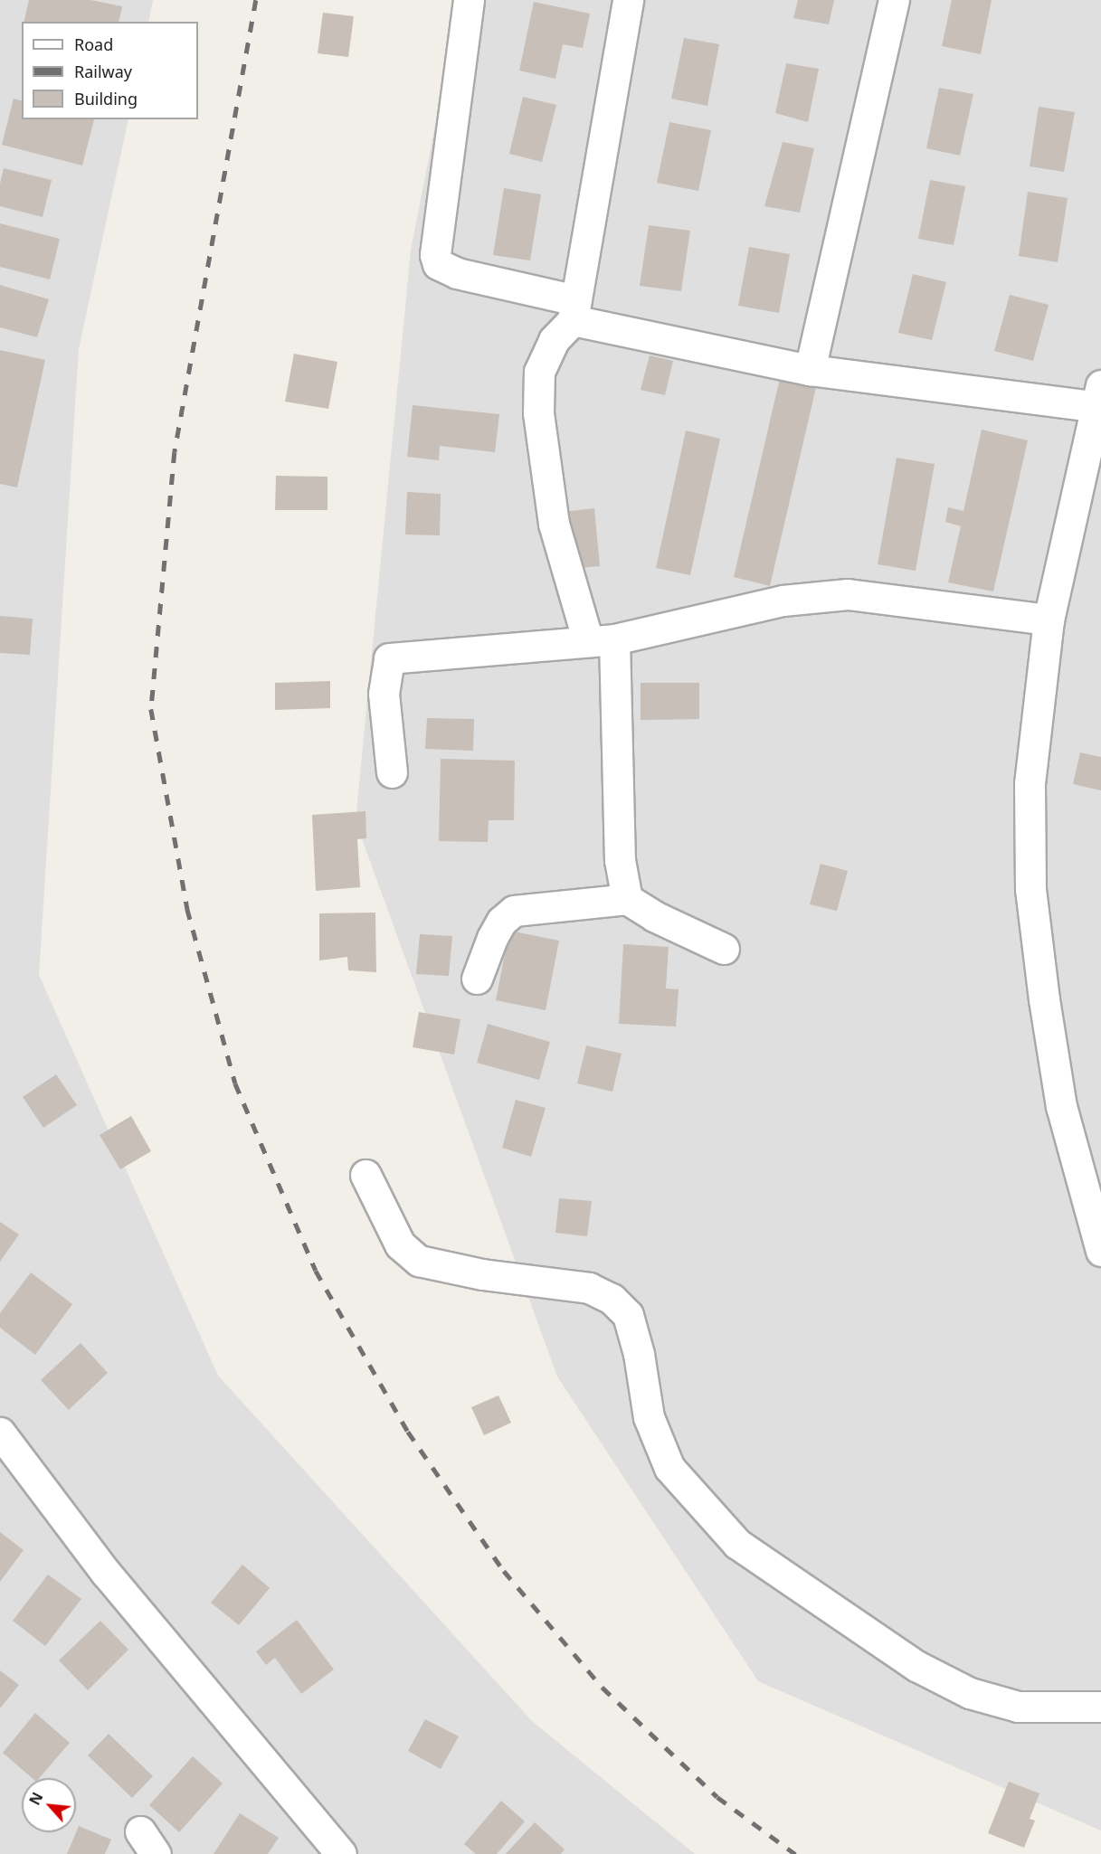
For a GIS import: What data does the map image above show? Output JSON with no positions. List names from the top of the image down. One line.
{"legend":["Road","Railway","Building"],"north":"top left"}
